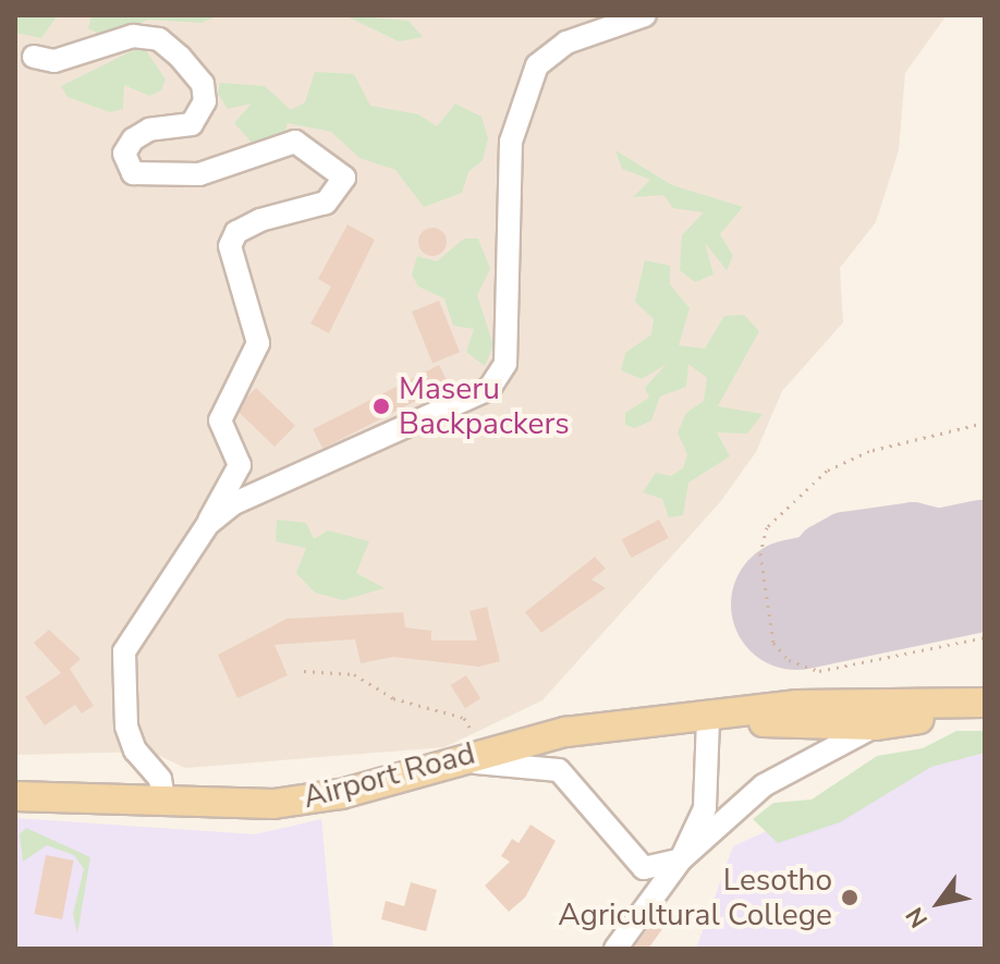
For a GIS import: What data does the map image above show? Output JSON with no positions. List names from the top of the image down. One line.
{"streets":{"main road":["Airport Road"]},"places":["Maseru Backpackers","Lesotho Agricultural College"],"north":"bottom left"}
